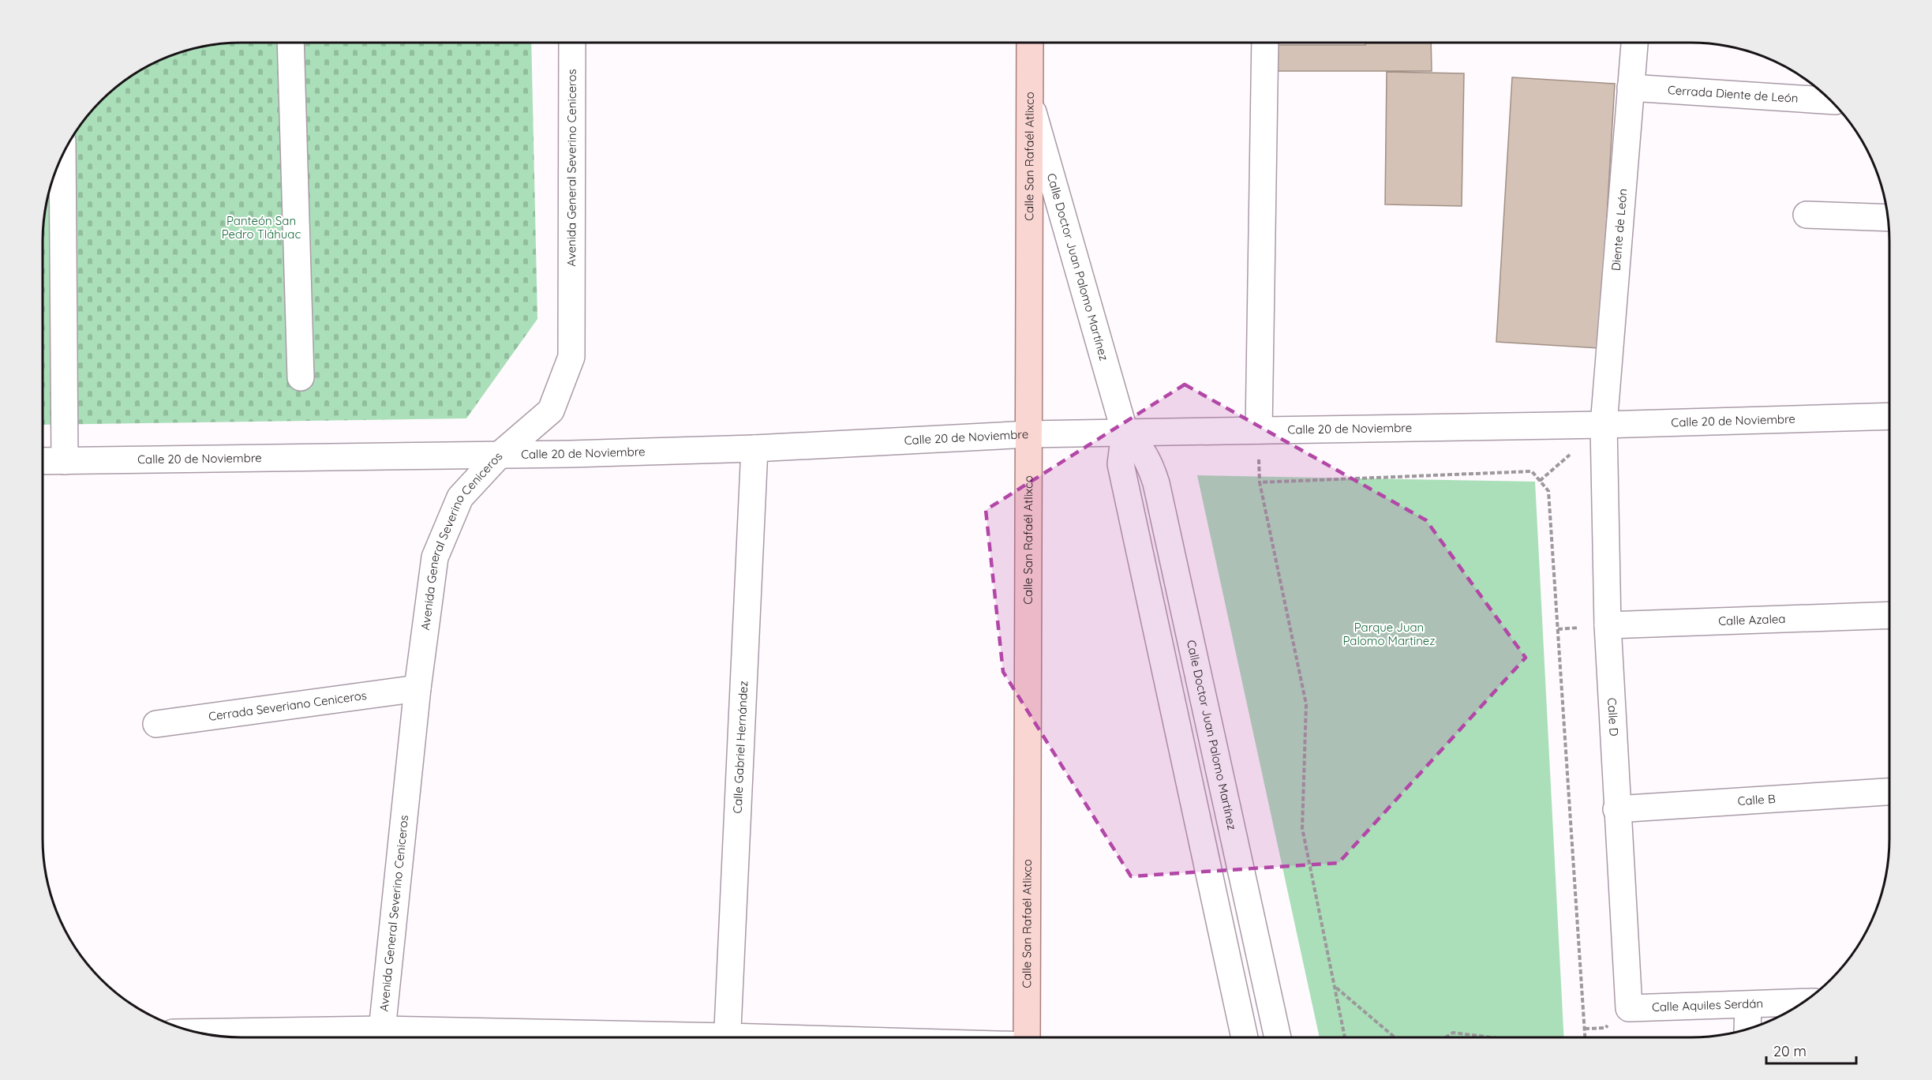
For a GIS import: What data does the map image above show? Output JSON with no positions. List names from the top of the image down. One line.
{"streets":{"main road":["Calle San Rafaél Atlixco"],"street":["Cerrada Diente de León","Avenida General Severino Ceniceros","Diente de León","Calle Doctor Juan Palomo Martínez","Calle 20 de Noviembre","Calle Azalea","Cerrada Severiano Ceniceros","Calle D","Calle Gabriel Hernández","Calle B","Calle Aquiles Serdán"]},"crossings":[["Cerrada Diente de León","Diente de León"],["Calle San Rafaél Atlixco","Calle Doctor Juan Palomo Martínez"],["Calle San Rafaél Atlixco","Calle 20 de Noviembre"],["Avenida General Severino Ceniceros","Calle 20 de Noviembre"],["Avenida General Severino Ceniceros","Cerrada Severiano Ceniceros"],["Diente de León","Calle 20 de Noviembre"],["Diente de León","Calle D"],["Calle Doctor Juan Palomo Martínez","Calle 20 de Noviembre"],["Calle 20 de Noviembre","Calle D"],["Calle 20 de Noviembre","Calle Gabriel Hernández"],["Calle Azalea","Calle D"],["Calle D","Calle B"],["Calle D","Calle Aquiles Serdán"]],"parks":["Panteón San Pedro Tláhuac","Parque Juan Palomo Martinez"],"scale_bar":"20 m"}
